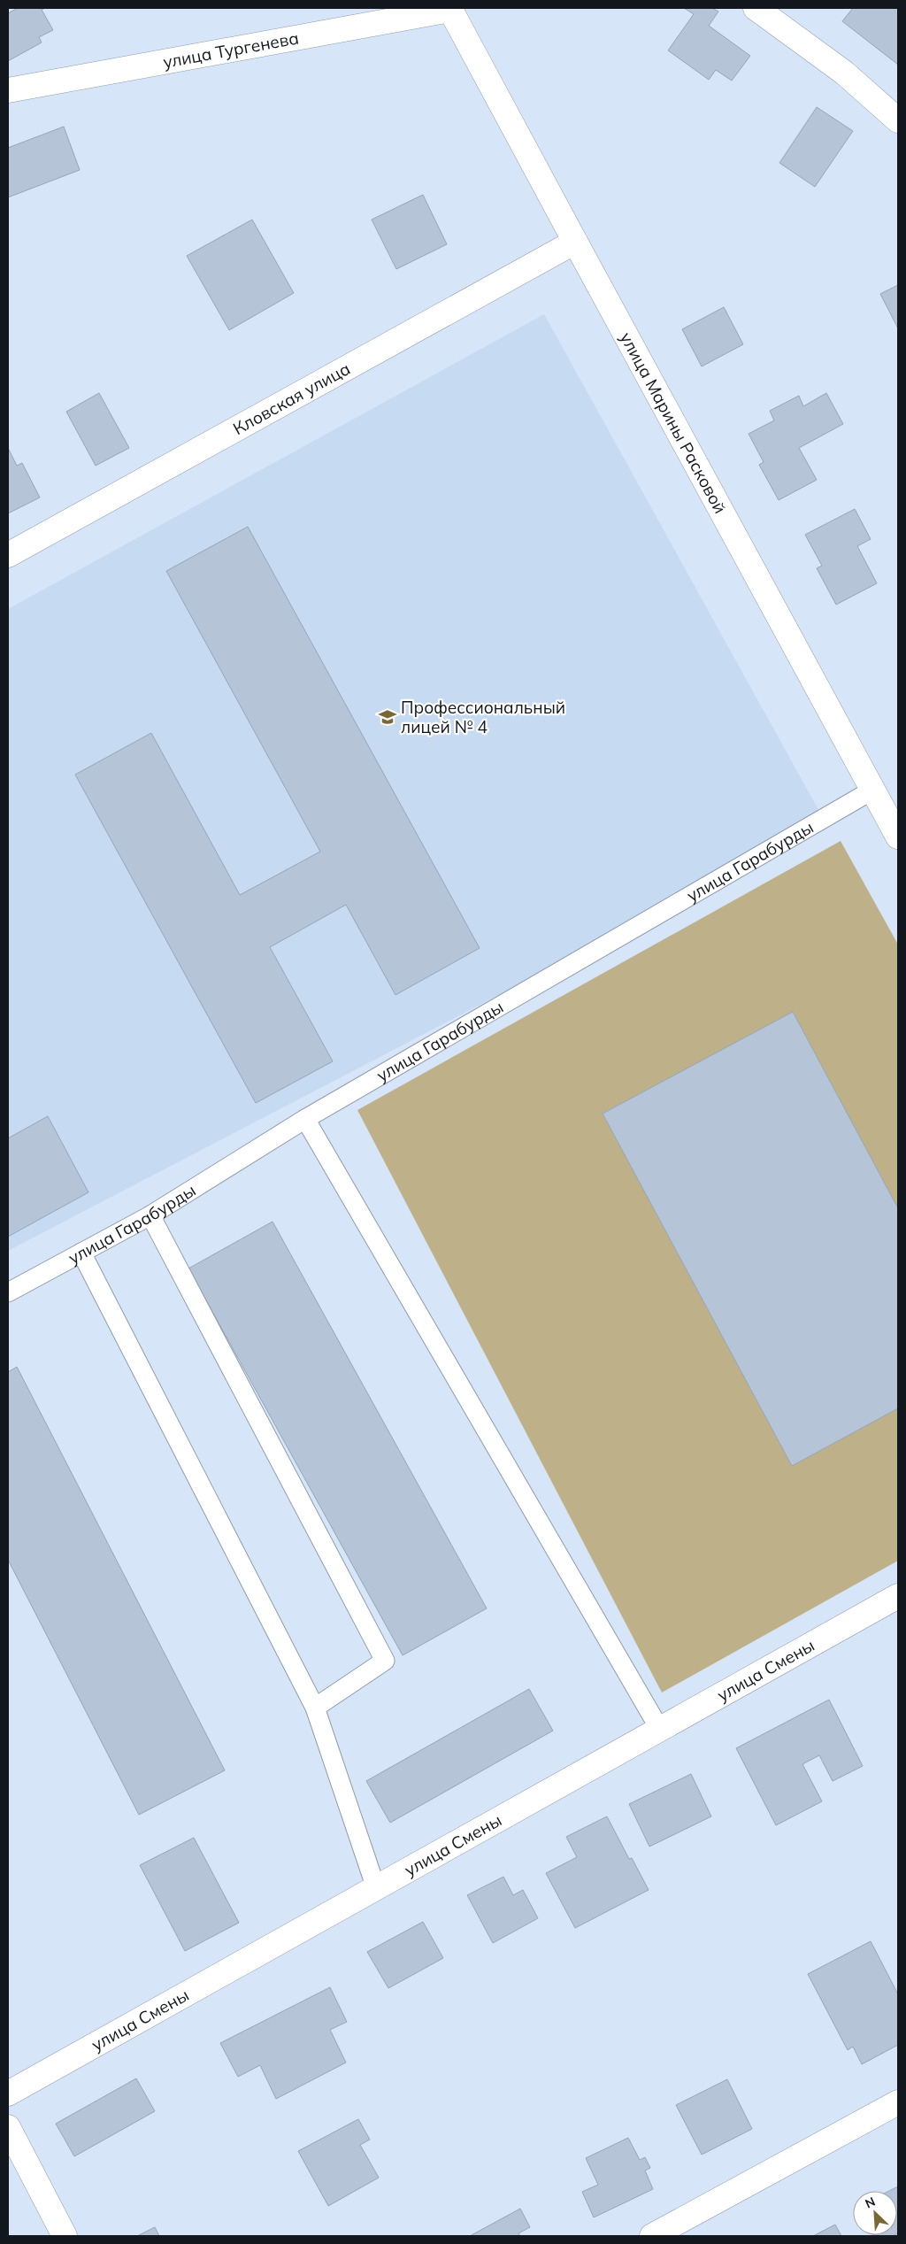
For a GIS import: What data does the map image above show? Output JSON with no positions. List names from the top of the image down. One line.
{"streets":{"street":["улица Тургенева","Кловская улица","улица Марины Расковой","улица Смены"],"lane":["улица Гарабурды"]},"crossings":[["улица Тургенева","улица Марины Расковой"],["Кловская улица","улица Марины Расковой"],["улица Марины Расковой","улица Гарабурды"]],"places":{"school or university":["Профессиональный лицей № 4"]},"north":"top left"}
